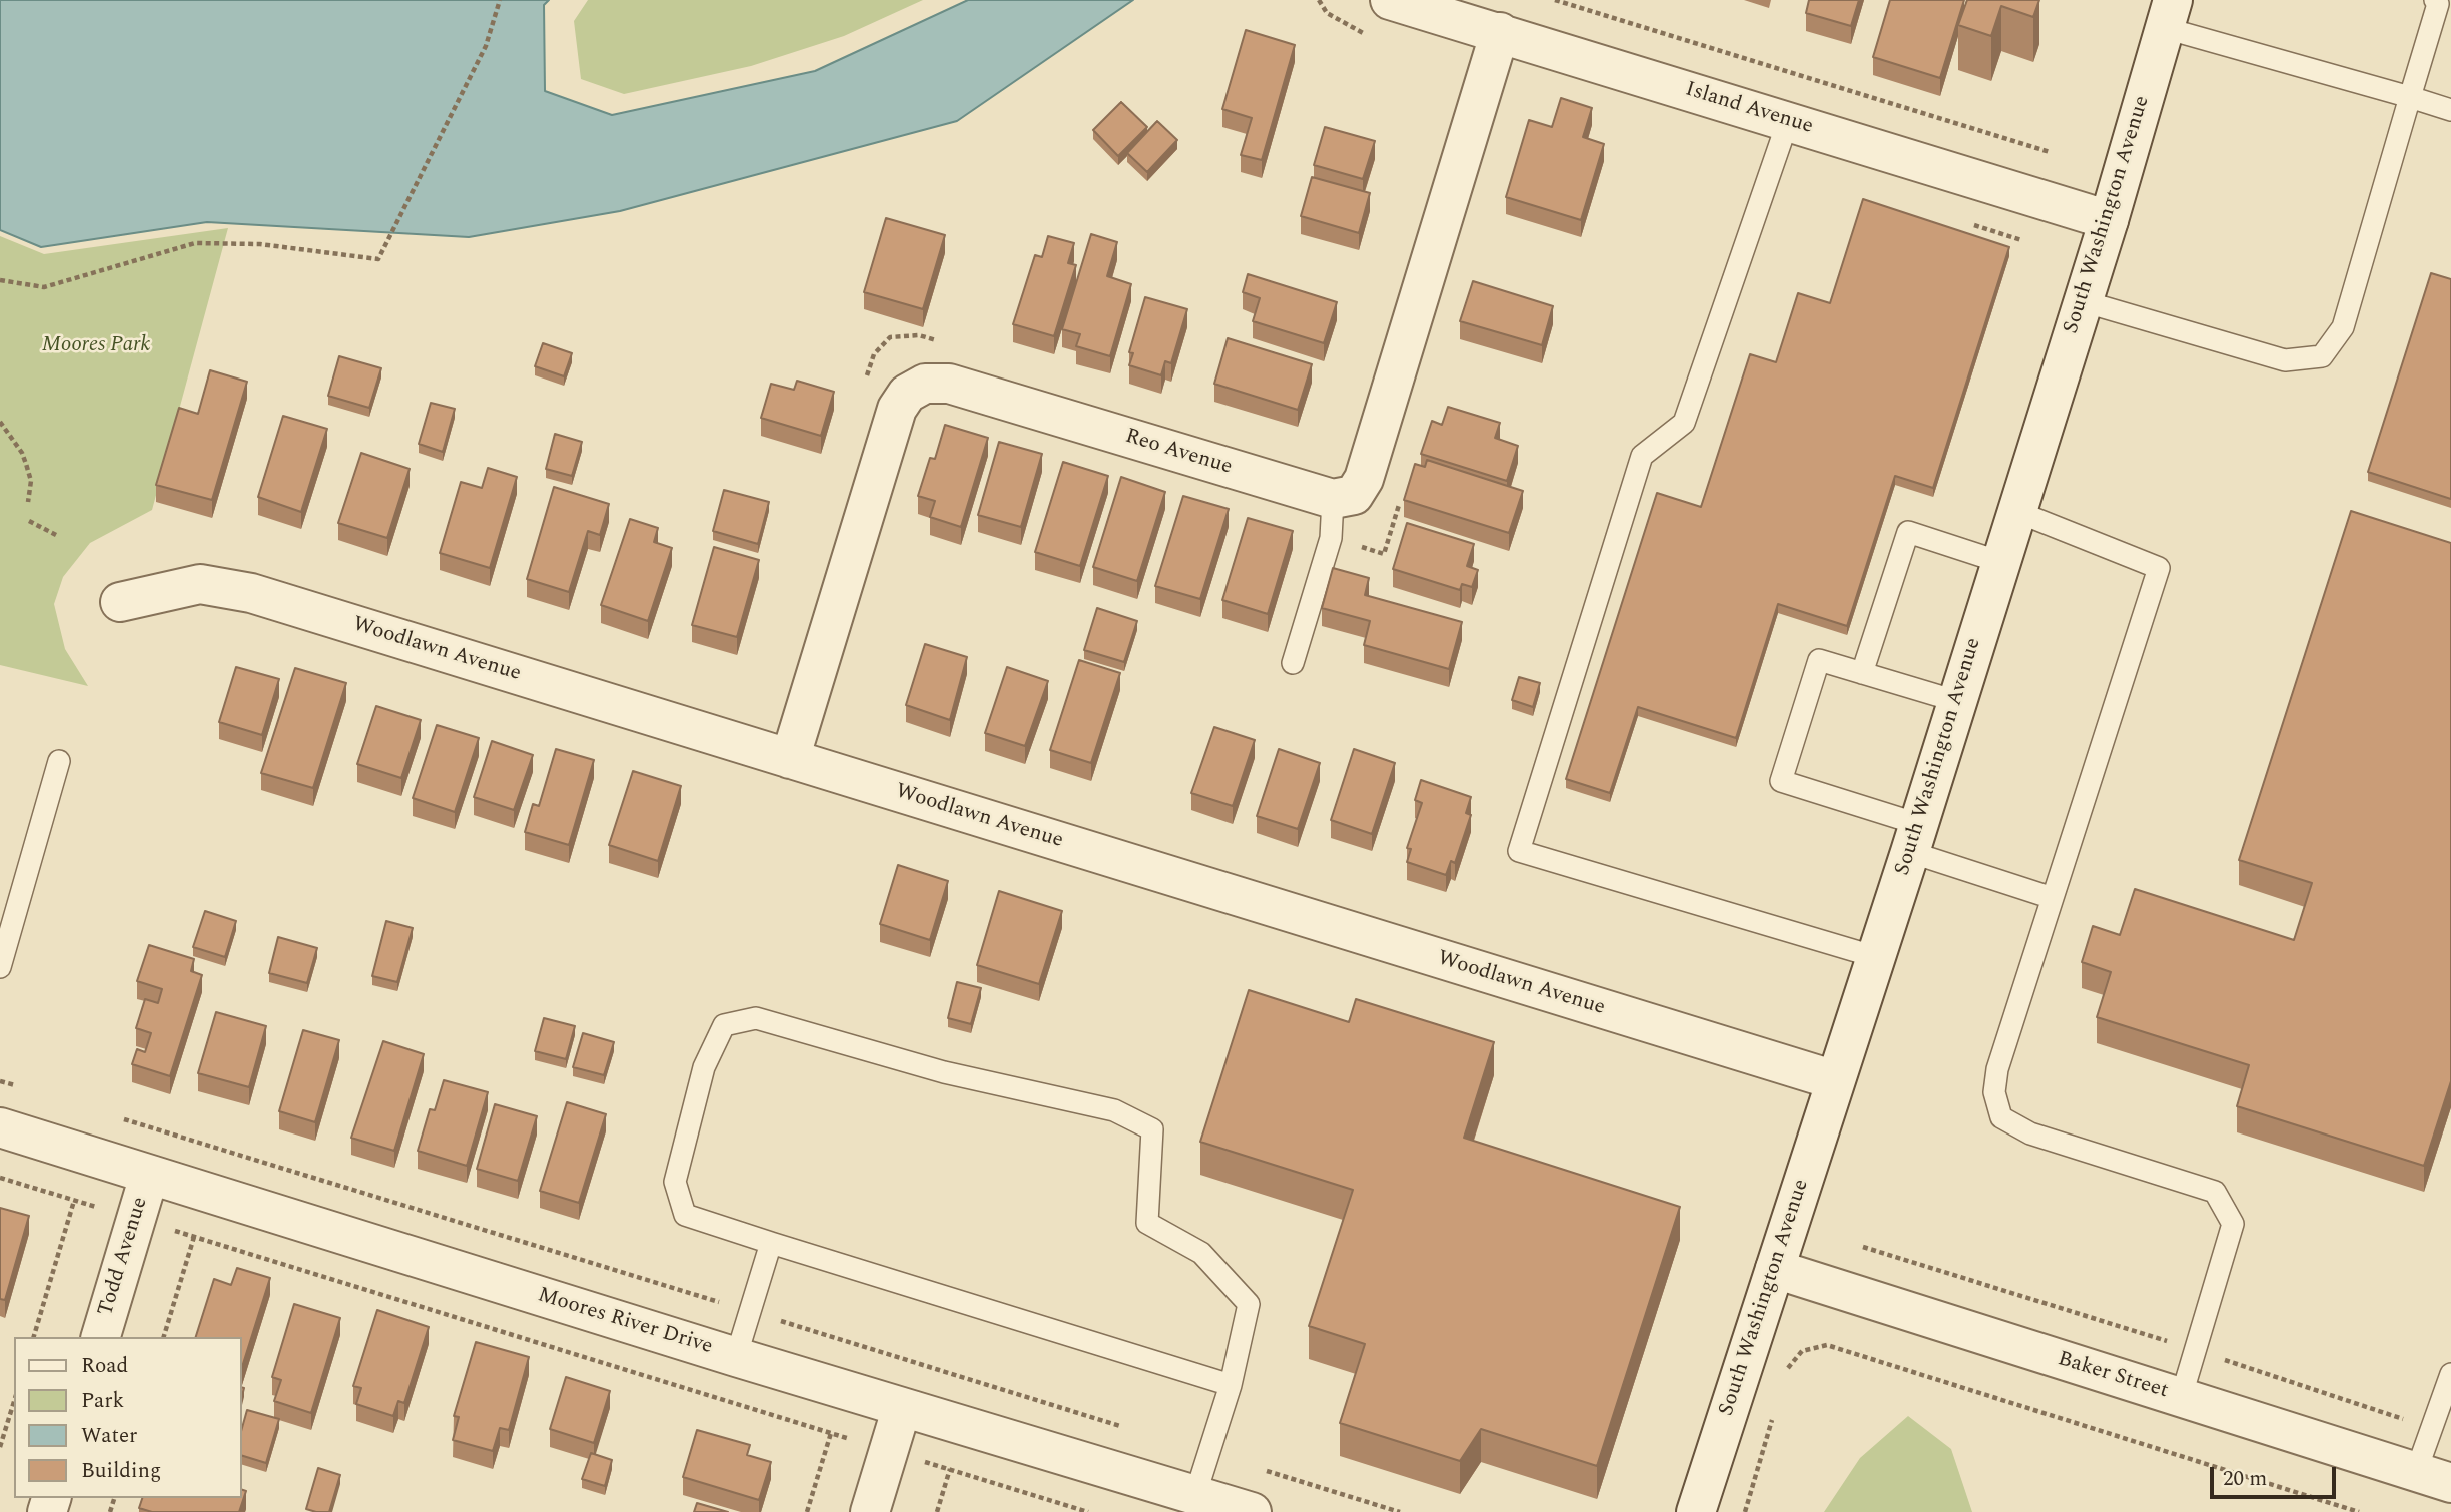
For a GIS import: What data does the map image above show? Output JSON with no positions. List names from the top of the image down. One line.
{"streets":{"street":["Island Avenue","South Washington Avenue","Reo Avenue","Woodlawn Avenue","Todd Avenue","Moores River Drive","Baker Street"]},"crossings":[["Island Avenue","South Washington Avenue"],["South Washington Avenue","Woodlawn Avenue"],["South Washington Avenue","Baker Street"],["Reo Avenue","Woodlawn Avenue"],["Todd Avenue","Moores River Drive"]],"parks":["Moores Park"],"legend":["Road","Park","Water","Building"],"scale_bar":"20 m"}
